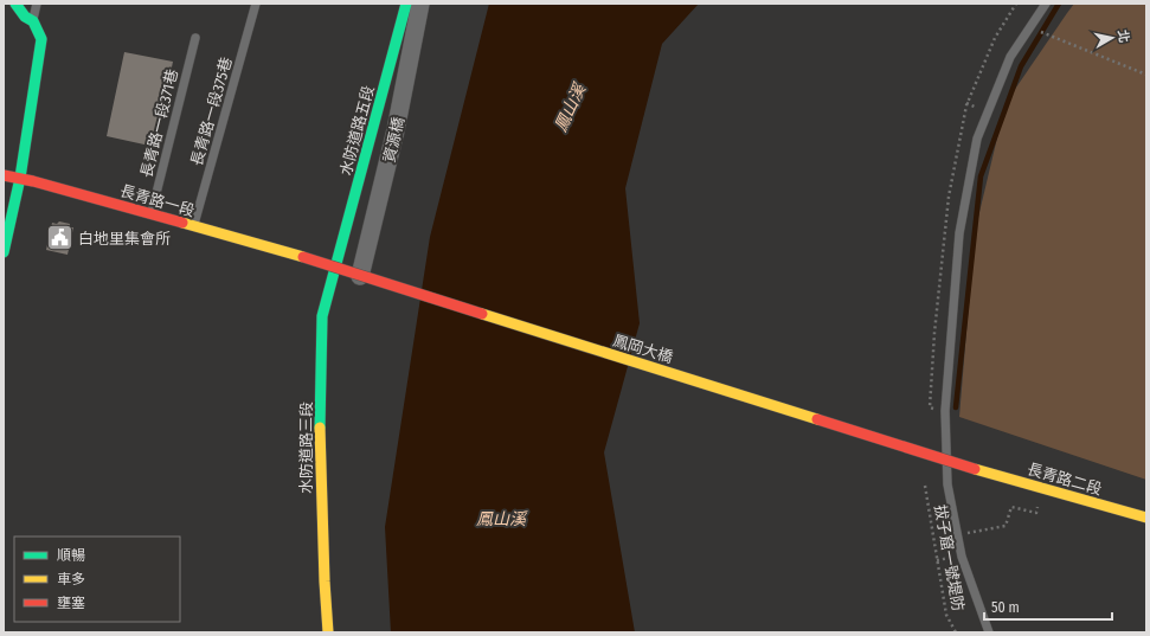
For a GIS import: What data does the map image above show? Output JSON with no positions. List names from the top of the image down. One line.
{"streets":{"street":["水防道路五段","資源橋","長青路一段","鳳岡大橋","水防道路三段","長青路二段"],"lane":["長青路一段375巷","長青路一段371巷"],"path":["拔子窟一號堤防"]},"crossings":[["長青路一段375巷","長青路一段"],["長青路一段371巷","長青路一段"],["水防道路五段","水防道路三段"],["資源橋","鳳岡大橋"],["長青路一段","鳳岡大橋"],["鳳岡大橋","長青路二段"]],"water":["鳳山溪"],"places":{"public building":["白地里集會所"]},"legend":["順暢","車多","壅塞"],"scale_bar":"50 m","north":"right"}
